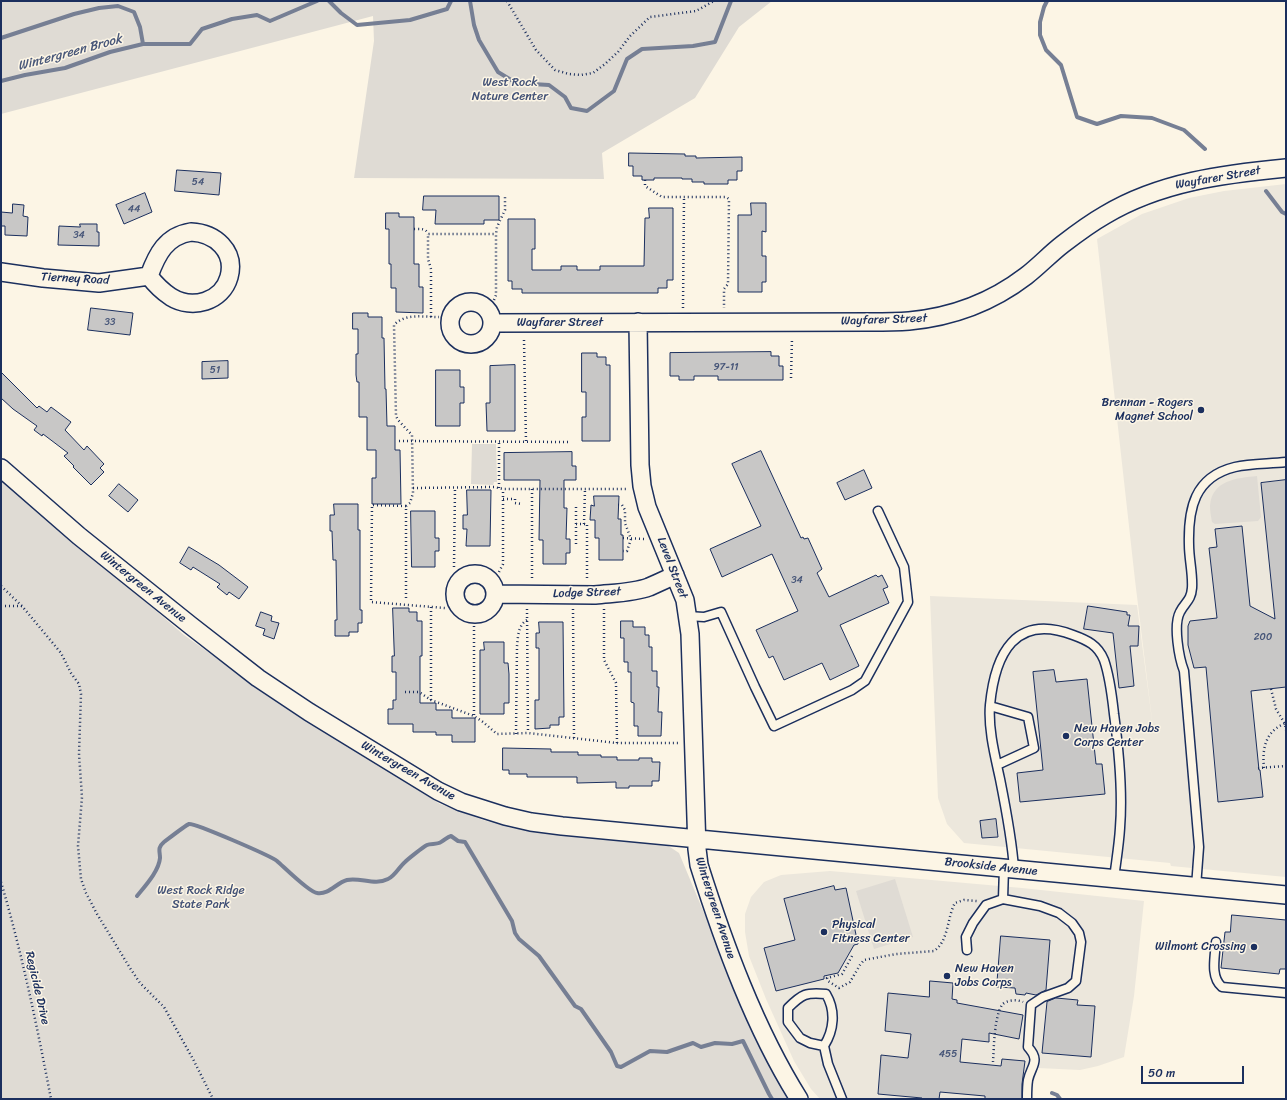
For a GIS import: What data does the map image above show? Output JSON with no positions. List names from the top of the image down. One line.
{"streets":{"street":["Wayfarer Street","Tierney Road","Level Street","Wintergreen Avenue","Lodge Street","Brookside Avenue"],"path":["Regicide Drive"]},"crossings":[["Wayfarer Street","Level Street"],["Level Street","Wintergreen Avenue"],["Level Street","Lodge Street"],["Level Street","Brookside Avenue"],["Wintergreen Avenue","Brookside Avenue"]],"water":["Wintergreen Brook"],"parks":["West Rock Nature Center","West Rock Ridge State Park"],"places":["Brennan - Rogers Magnet School","New Haven Jobs Corps Center","Physical Fitness Center","Wilmont Crossing","New Haven Jobs Corps"],"house_numbers":["54","44","34","33","97-11","51","34","200","455"],"scale_bar":"50 m"}
